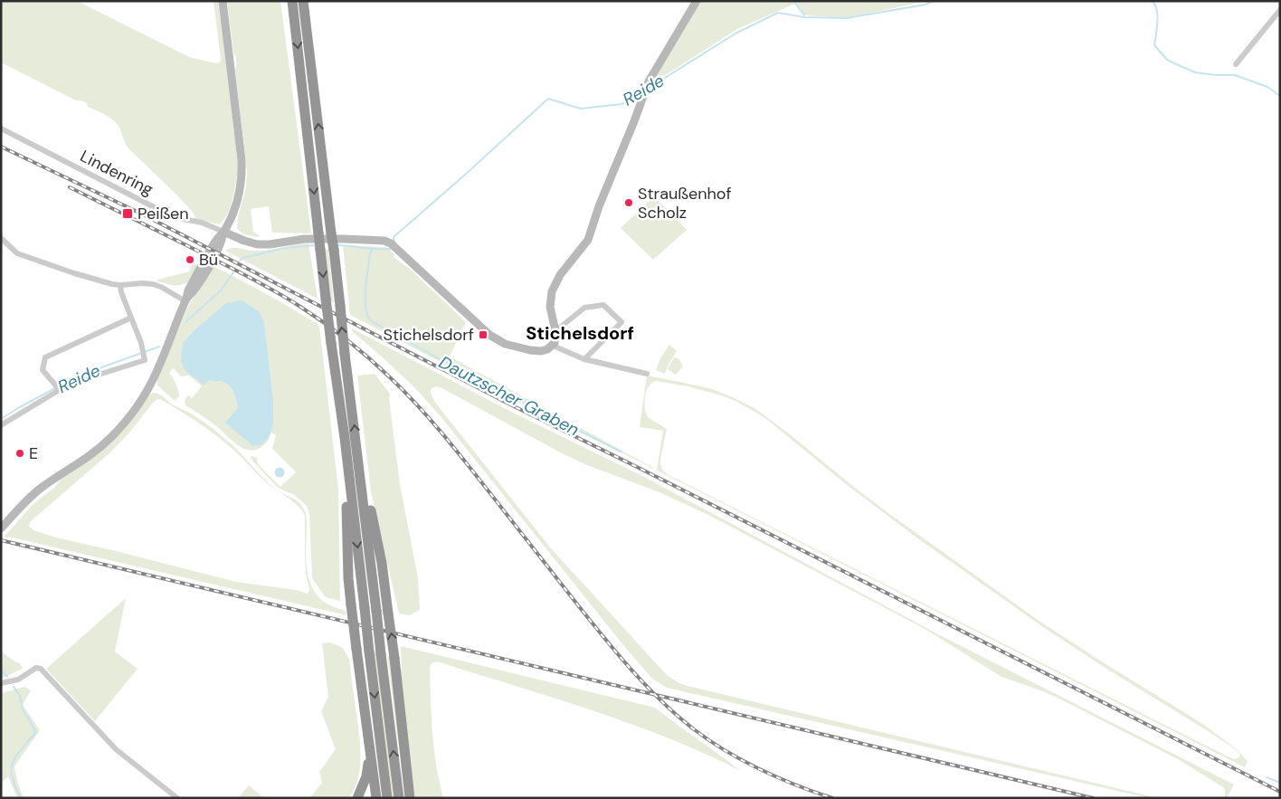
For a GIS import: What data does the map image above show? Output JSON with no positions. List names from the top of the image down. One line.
{"streets":{"street":["Lindenring"]},"districts":["Stichelsdorf"],"water":["Reide","Dautzscher Graben"],"places":{"other":["Straußenhof Scholz","Bü","E"],"transit":["Peißen","Stichelsdorf"]}}
